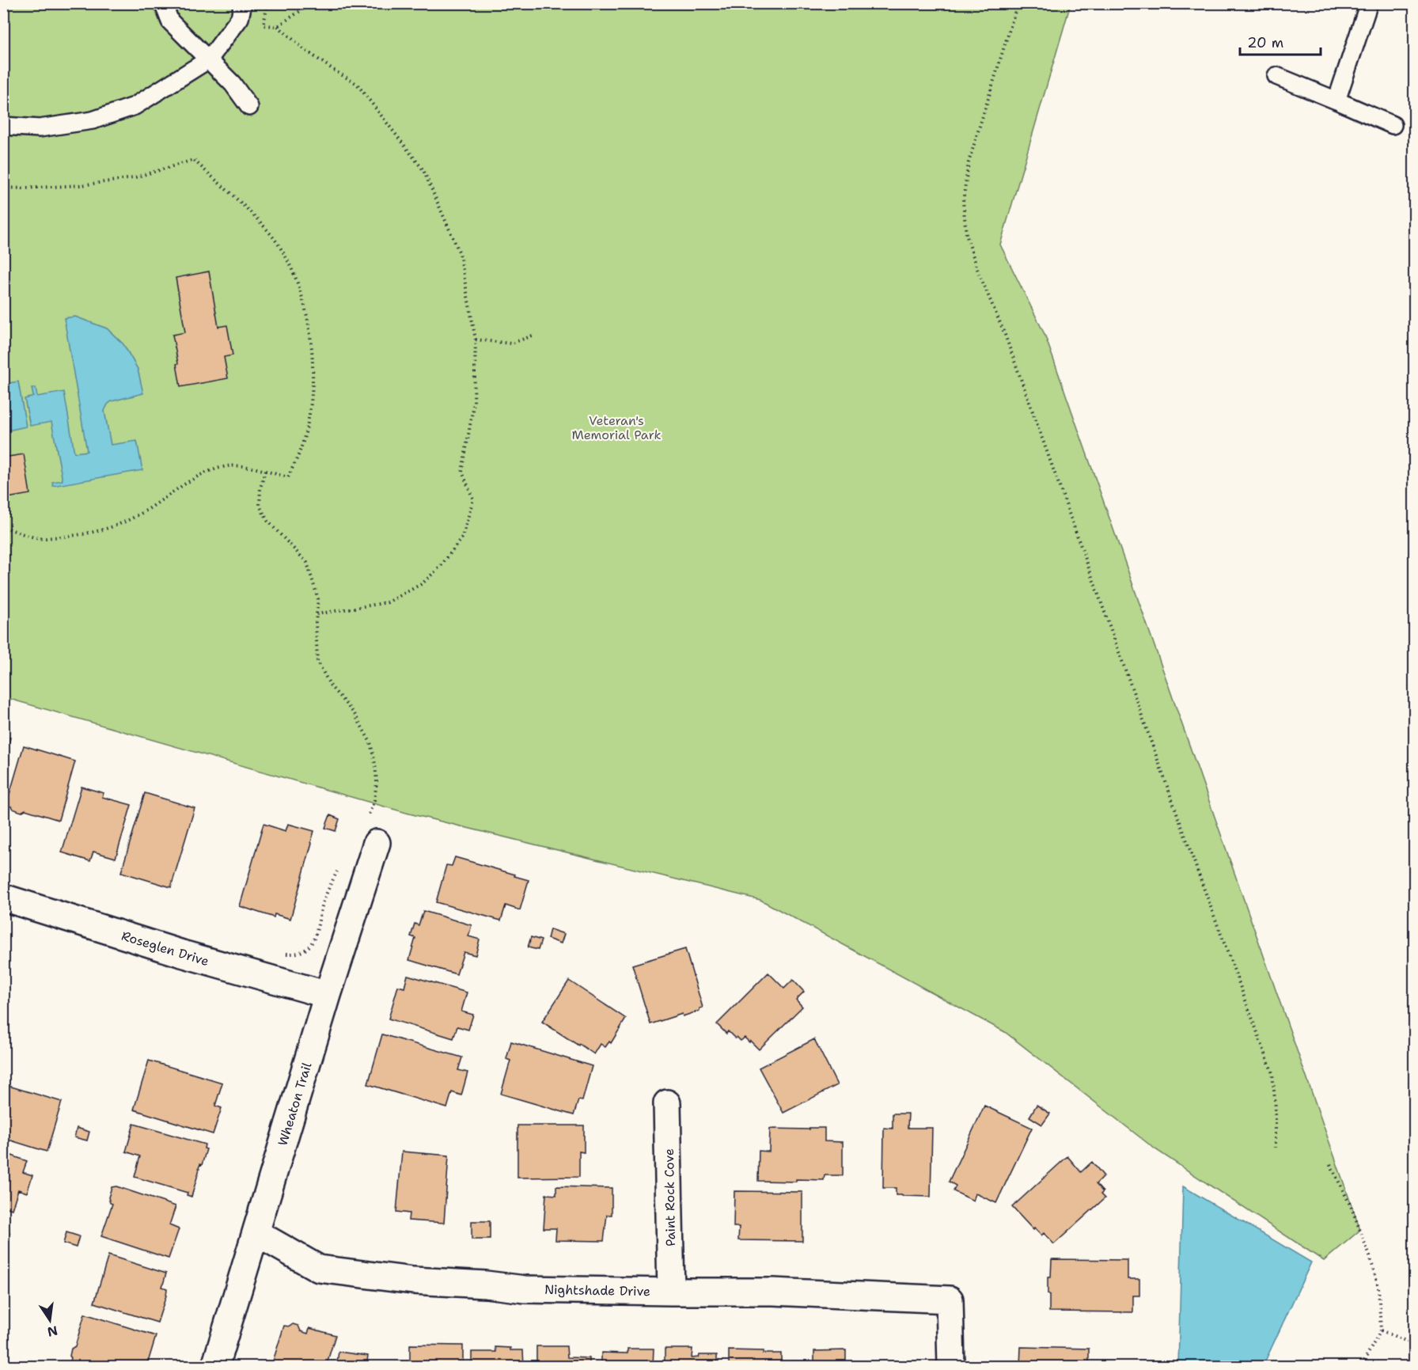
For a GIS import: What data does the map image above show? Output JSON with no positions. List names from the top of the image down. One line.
{"streets":{"street":["Roseglen Drive","Wheaton Trail","Paint Rock Cove","Nightshade Drive"]},"crossings":[["Roseglen Drive","Wheaton Trail"],["Wheaton Trail","Nightshade Drive"],["Paint Rock Cove","Nightshade Drive"]],"parks":["Veteran's Memorial Park"],"scale_bar":"20 m","north":"bottom"}
